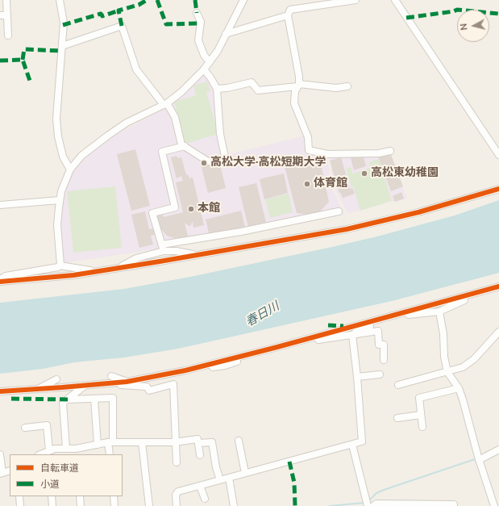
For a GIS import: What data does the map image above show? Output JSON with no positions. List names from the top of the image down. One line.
{"water":["春日川"],"places":["高松大学·高松短期大学","高松東幼稚園","体育館","本館"],"legend":["自転車道","小道"],"north":"left"}
